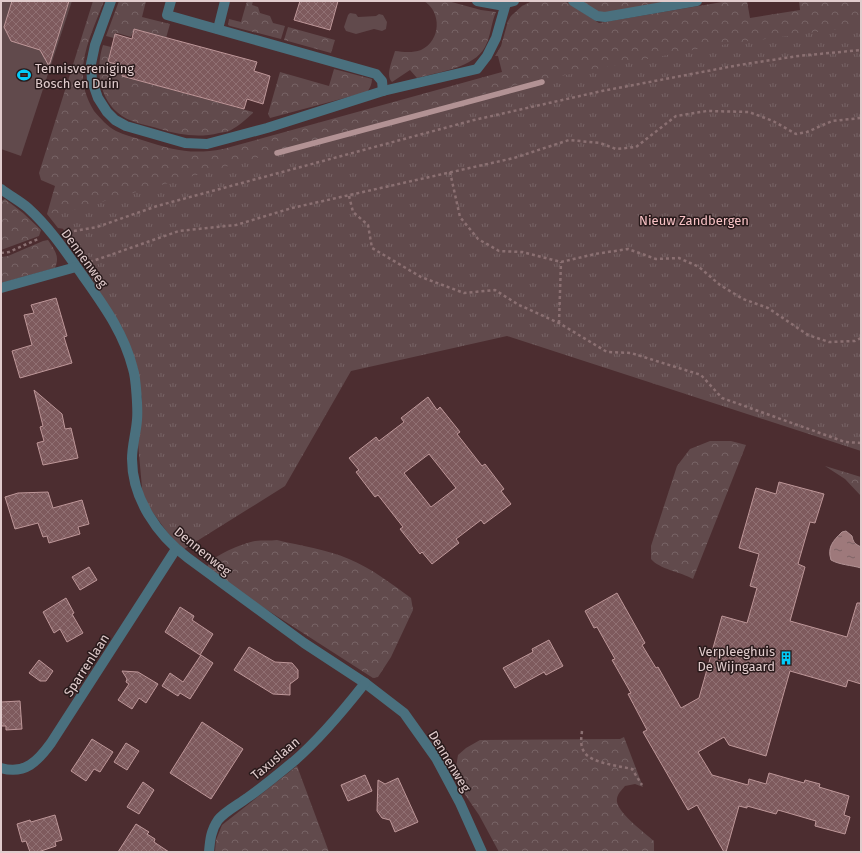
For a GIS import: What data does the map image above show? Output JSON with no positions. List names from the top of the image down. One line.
{"streets":{"street":["Dennenweg","Sparrenlaan","Taxuslaan"]},"crossings":[["Dennenweg","Sparrenlaan"],["Dennenweg","Taxuslaan"]],"parks":["Nieuw Zandbergen"],"places":{"sports":["Tennisvereniging Bosch en Duin"],"building":["Verpleeghuis De Wijngaard"]}}
